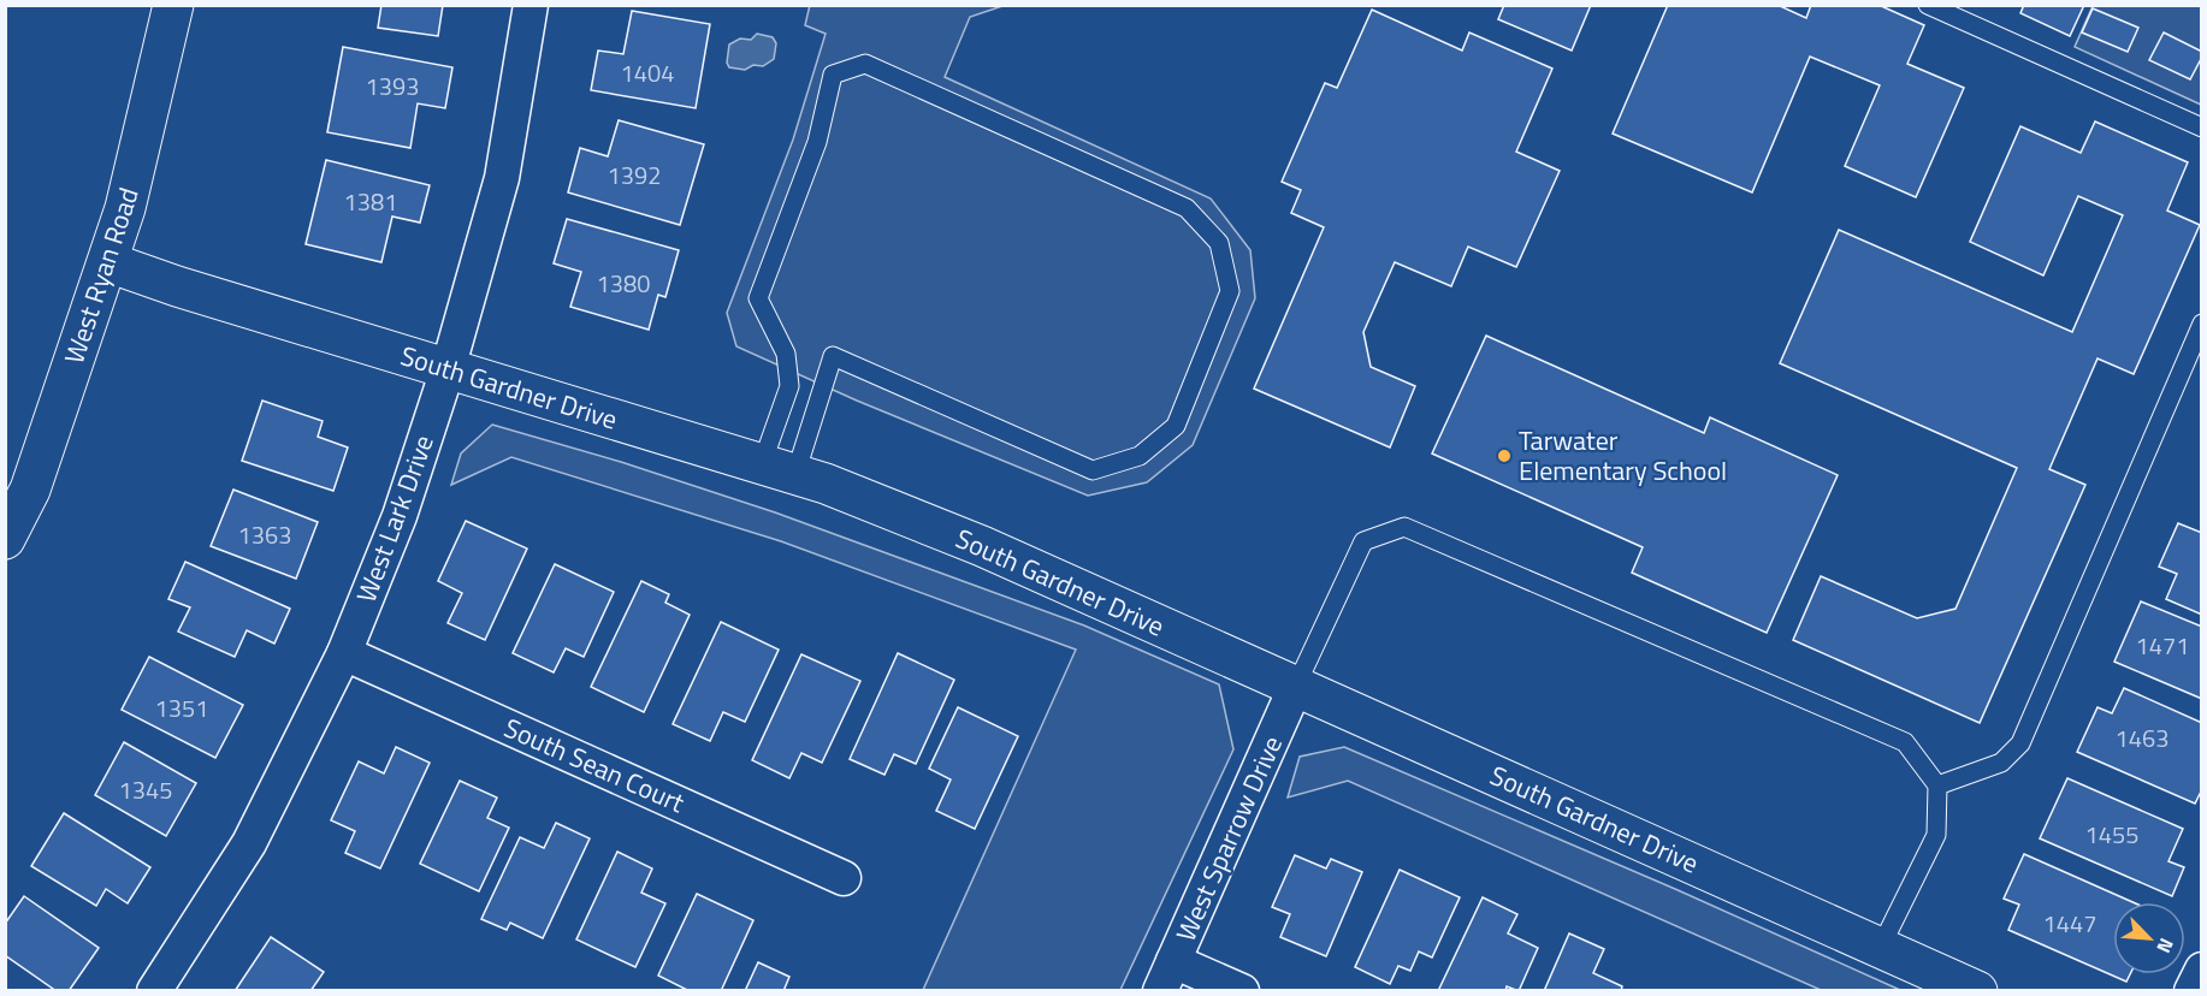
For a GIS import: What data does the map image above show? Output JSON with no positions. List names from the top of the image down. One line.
{"streets":{"street":["West Ryan Road","South Gardner Drive","West Lark Drive","South Sean Court","West Sparrow Drive"]},"crossings":[["West Ryan Road","South Gardner Drive"],["South Gardner Drive","West Lark Drive"],["South Gardner Drive","West Sparrow Drive"],["West Lark Drive","South Sean Court"]],"places":["Tarwater Elementary School"],"house_numbers":["1404","1393","1392","1381","1380","1363","1471","1351","1463","1345","1455","1447"],"north":"bottom right"}
